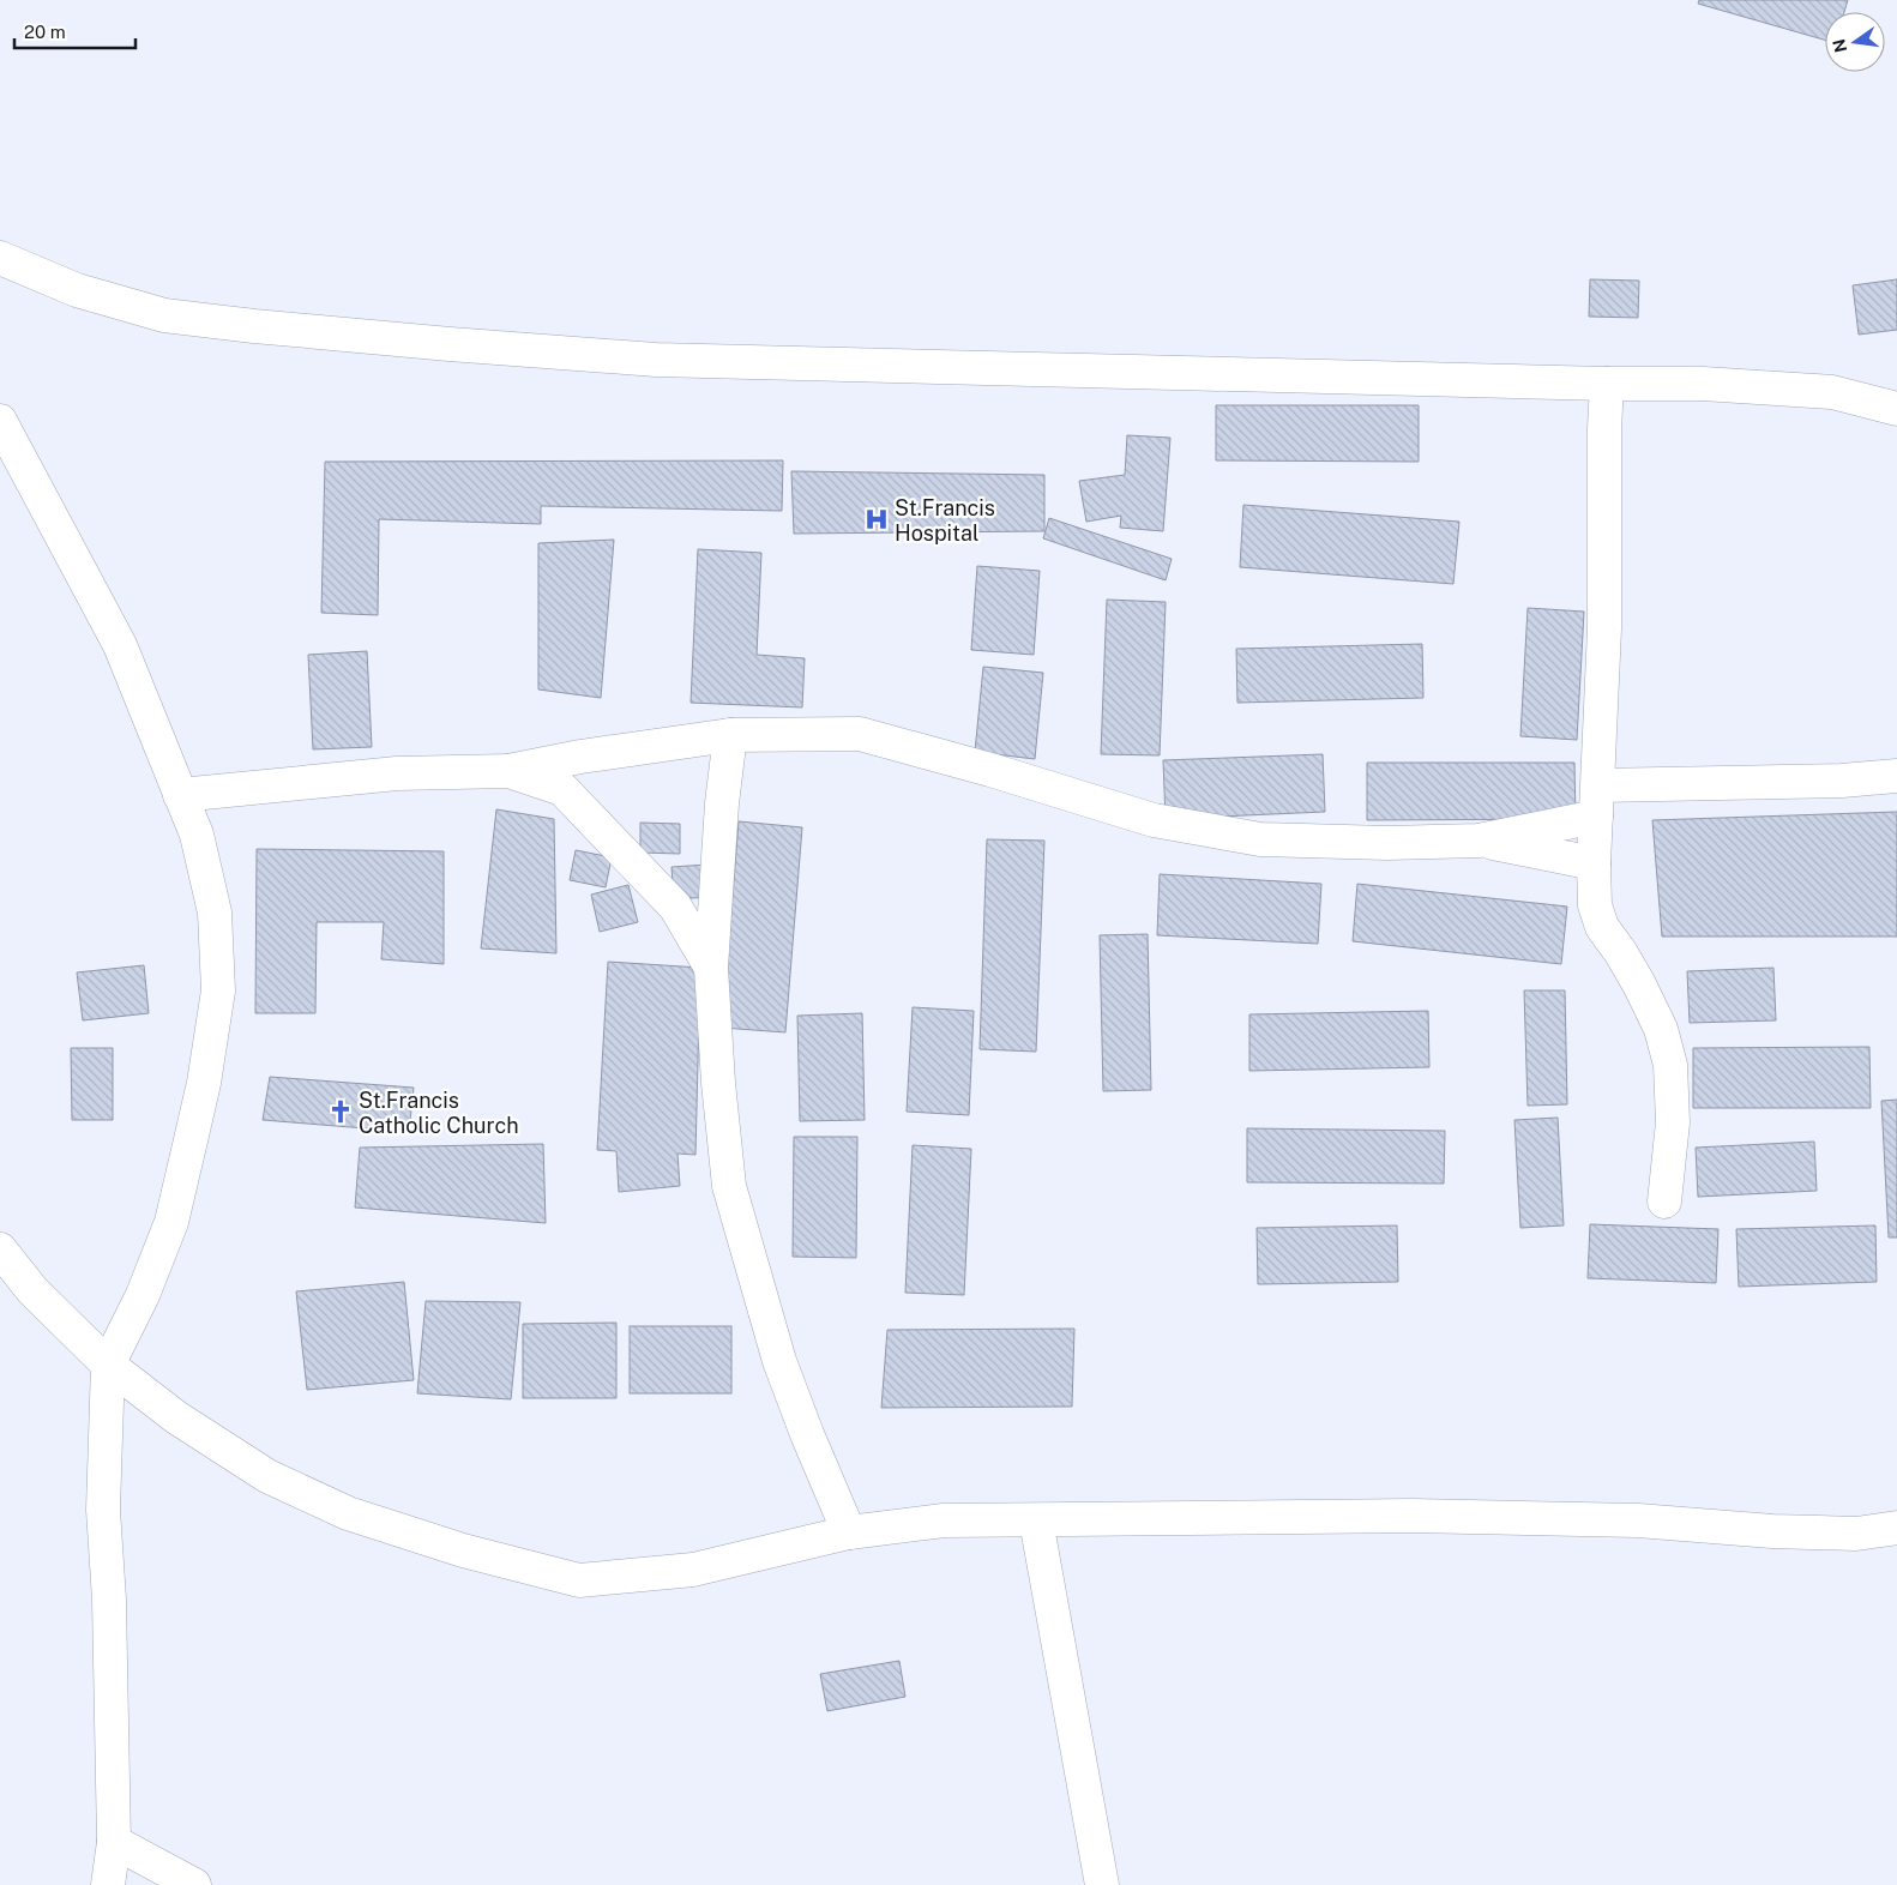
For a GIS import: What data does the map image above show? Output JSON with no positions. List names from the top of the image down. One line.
{"places":{"hospital":["St.Francis Hospital"],"church":["St.Francis Catholic Church"]},"scale_bar":"20 m","north":"left"}
